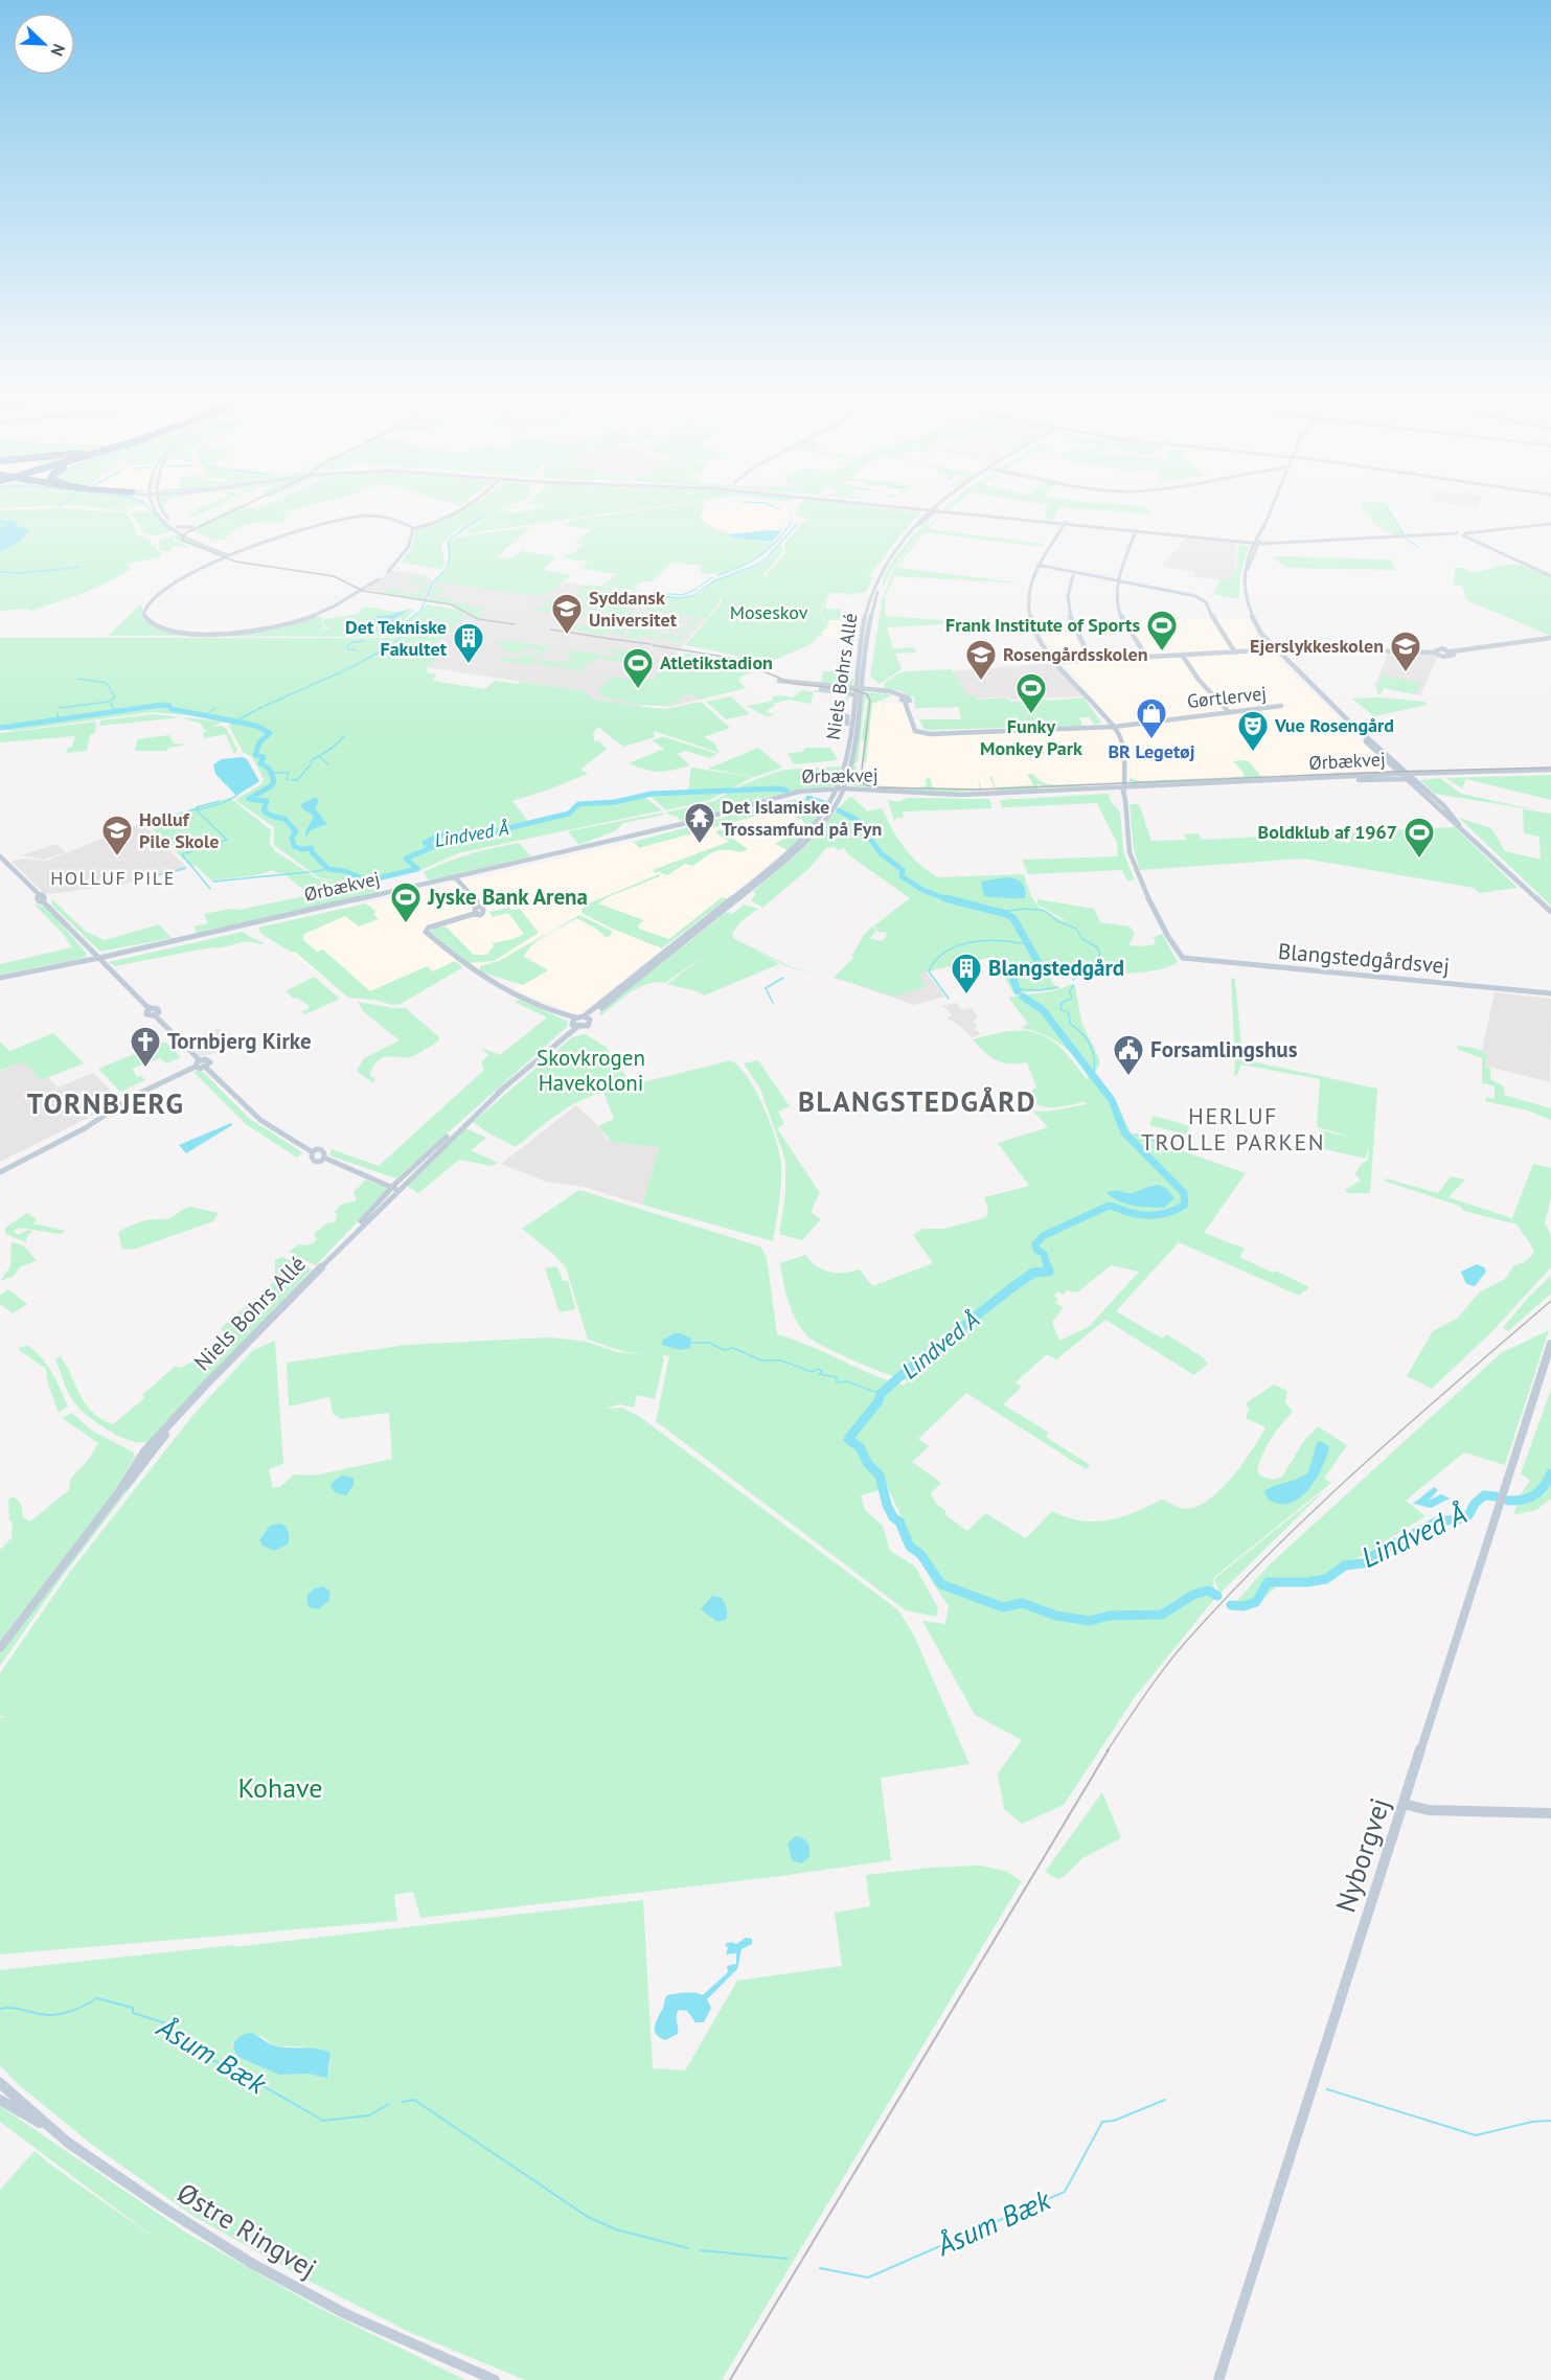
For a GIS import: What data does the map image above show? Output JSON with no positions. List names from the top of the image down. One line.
{"streets":{"street":["Niels Bohrs Allé","Gørtlervej","Ørbækvej","Blangstedgårdsvej","Nyborgvej","Østre Ringvej"]},"crossings":[["Niels Bohrs Allé","Ørbækvej"],["Ørbækvej","Blangstedgårdsvej"]],"districts":["HOLLUF PILE","BLANGSTEDGÅRD","TORNBJERG","HERLUF TROLLE PARKEN"],"water":["Lindved Å","Åsum Bæk"],"parks":["Moseskov","Skovkrogen Havekoloni","Kohave"],"places":{"school or university":["Syddansk Universitet","Ejerslykkeskolen","Rosengårdsskolen","Holluf Pile Skole"],"sports":["Frank Institute of Sports","Atletikstadion","Funky Monkey Park","Boldklub af 1967","Jyske Bank Arena"],"building":["Det Tekniske Fakultet","Blangstedgård"],"shop":["BR Legetøj"],"theatre":["Vue Rosengård"],"temple":["Det Islamiske Trossamfund på Fyn"],"church":["Tornbjerg Kirke"],"public building":["Forsamlingshus"]},"north":"bottom right"}
